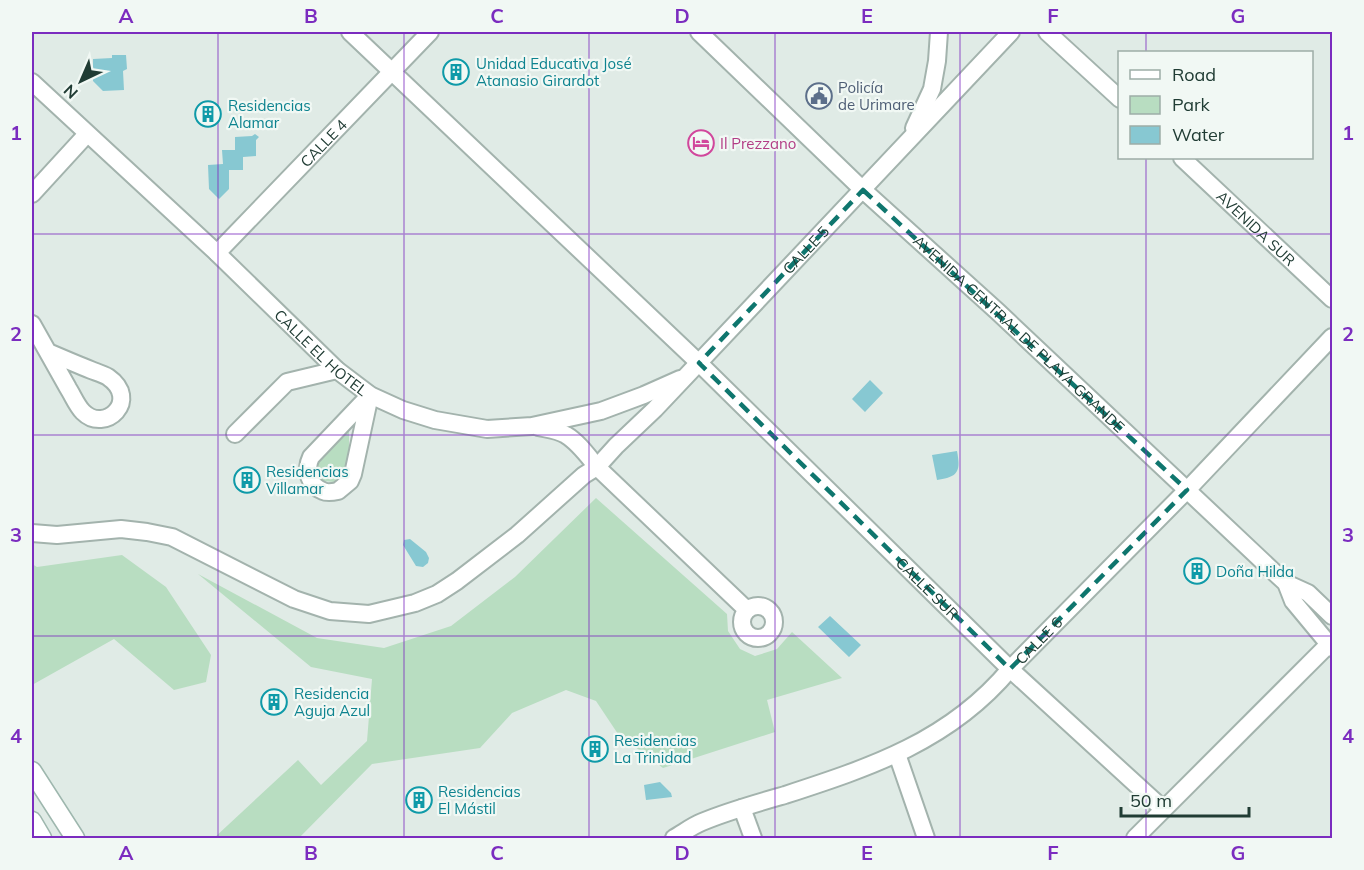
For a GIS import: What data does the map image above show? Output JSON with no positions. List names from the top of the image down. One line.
{"streets":{"street":["CALLE 4","AVENIDA SUR","CALLE 5","AVENIDA CENTRAL DE PLAYA GRANDE","CALLE EL HOTEL","CALLE SUR","CALLE 6"]},"crossings":[["CALLE 4","CALLE EL HOTEL"],["CALLE 4","CALLE SUR"],["CALLE 5","AVENIDA CENTRAL DE PLAYA GRANDE"],["CALLE 5","CALLE EL HOTEL"],["CALLE 5","CALLE SUR"],["AVENIDA CENTRAL DE PLAYA GRANDE","CALLE 6"],["CALLE SUR","CALLE 6"]],"places":{"building":["Unidad Educativa José Atanasio Girardot","Residencias Alamar","Residencias Villamar","Doña Hilda","Residencia Aguja Azul","Residencias La Trinidad","Residencias El Mástil"],"public building":["Policía de Urimare"],"hotel":["Il Prezzano"]},"legend":["Road","Park","Water"],"scale_bar":"50 m","north":"bottom left","grid":{"columns":["A","B","C","D","E","F","G"],"rows":["1","2","3","4"]}}
